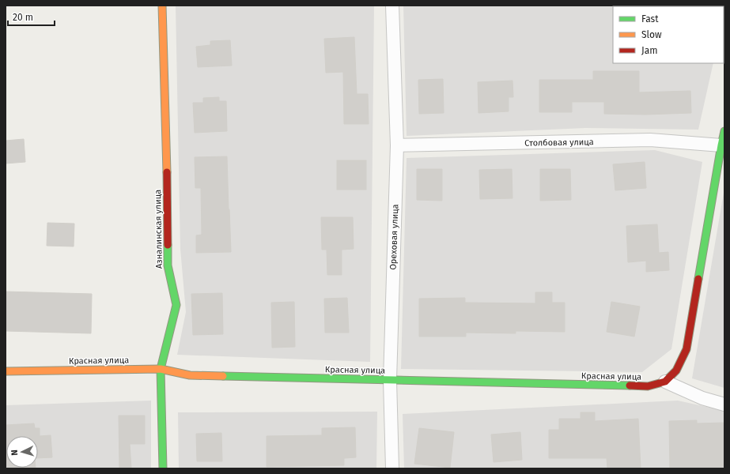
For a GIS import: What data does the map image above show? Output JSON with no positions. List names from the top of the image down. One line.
{"streets":{"street":["Столбовая улица","Азналинская улица","Ореховая улица","Красная улица"]},"crossings":[["Столбовая улица","Ореховая улица"],["Столбовая улица","Красная улица"],["Азналинская улица","Красная улица"],["Ореховая улица","Красная улица"]],"legend":["Fast","Slow","Jam"],"scale_bar":"20 m","north":"left"}
